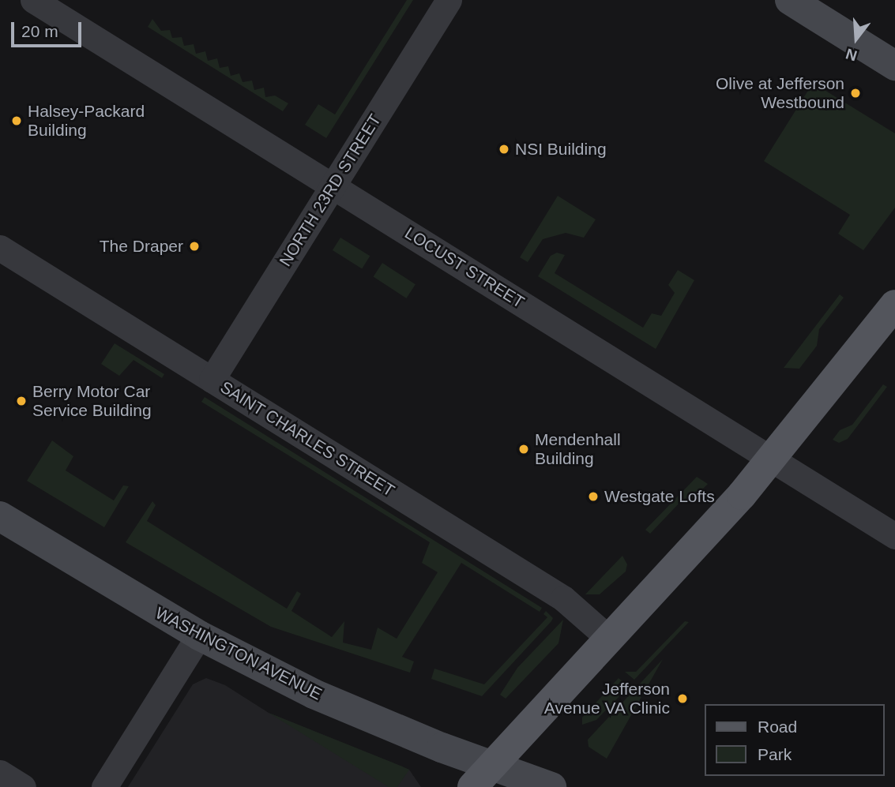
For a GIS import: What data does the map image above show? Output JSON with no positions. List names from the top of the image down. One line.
{"streets":{"main road":["WASHINGTON AVENUE"],"street":["NORTH 23RD STREET","LOCUST STREET","SAINT CHARLES STREET"]},"crossings":[["NORTH 23RD STREET","LOCUST STREET"],["NORTH 23RD STREET","SAINT CHARLES STREET"]],"places":["Olive at Jefferson Westbound","Halsey-Packard Building","NSI Building","The Draper","Berry Motor Car Service Building","Mendenhall Building","Westgate Lofts","Jefferson Avenue VA Clinic"],"legend":["Road","Park"],"scale_bar":"20 m","north":"bottom"}
